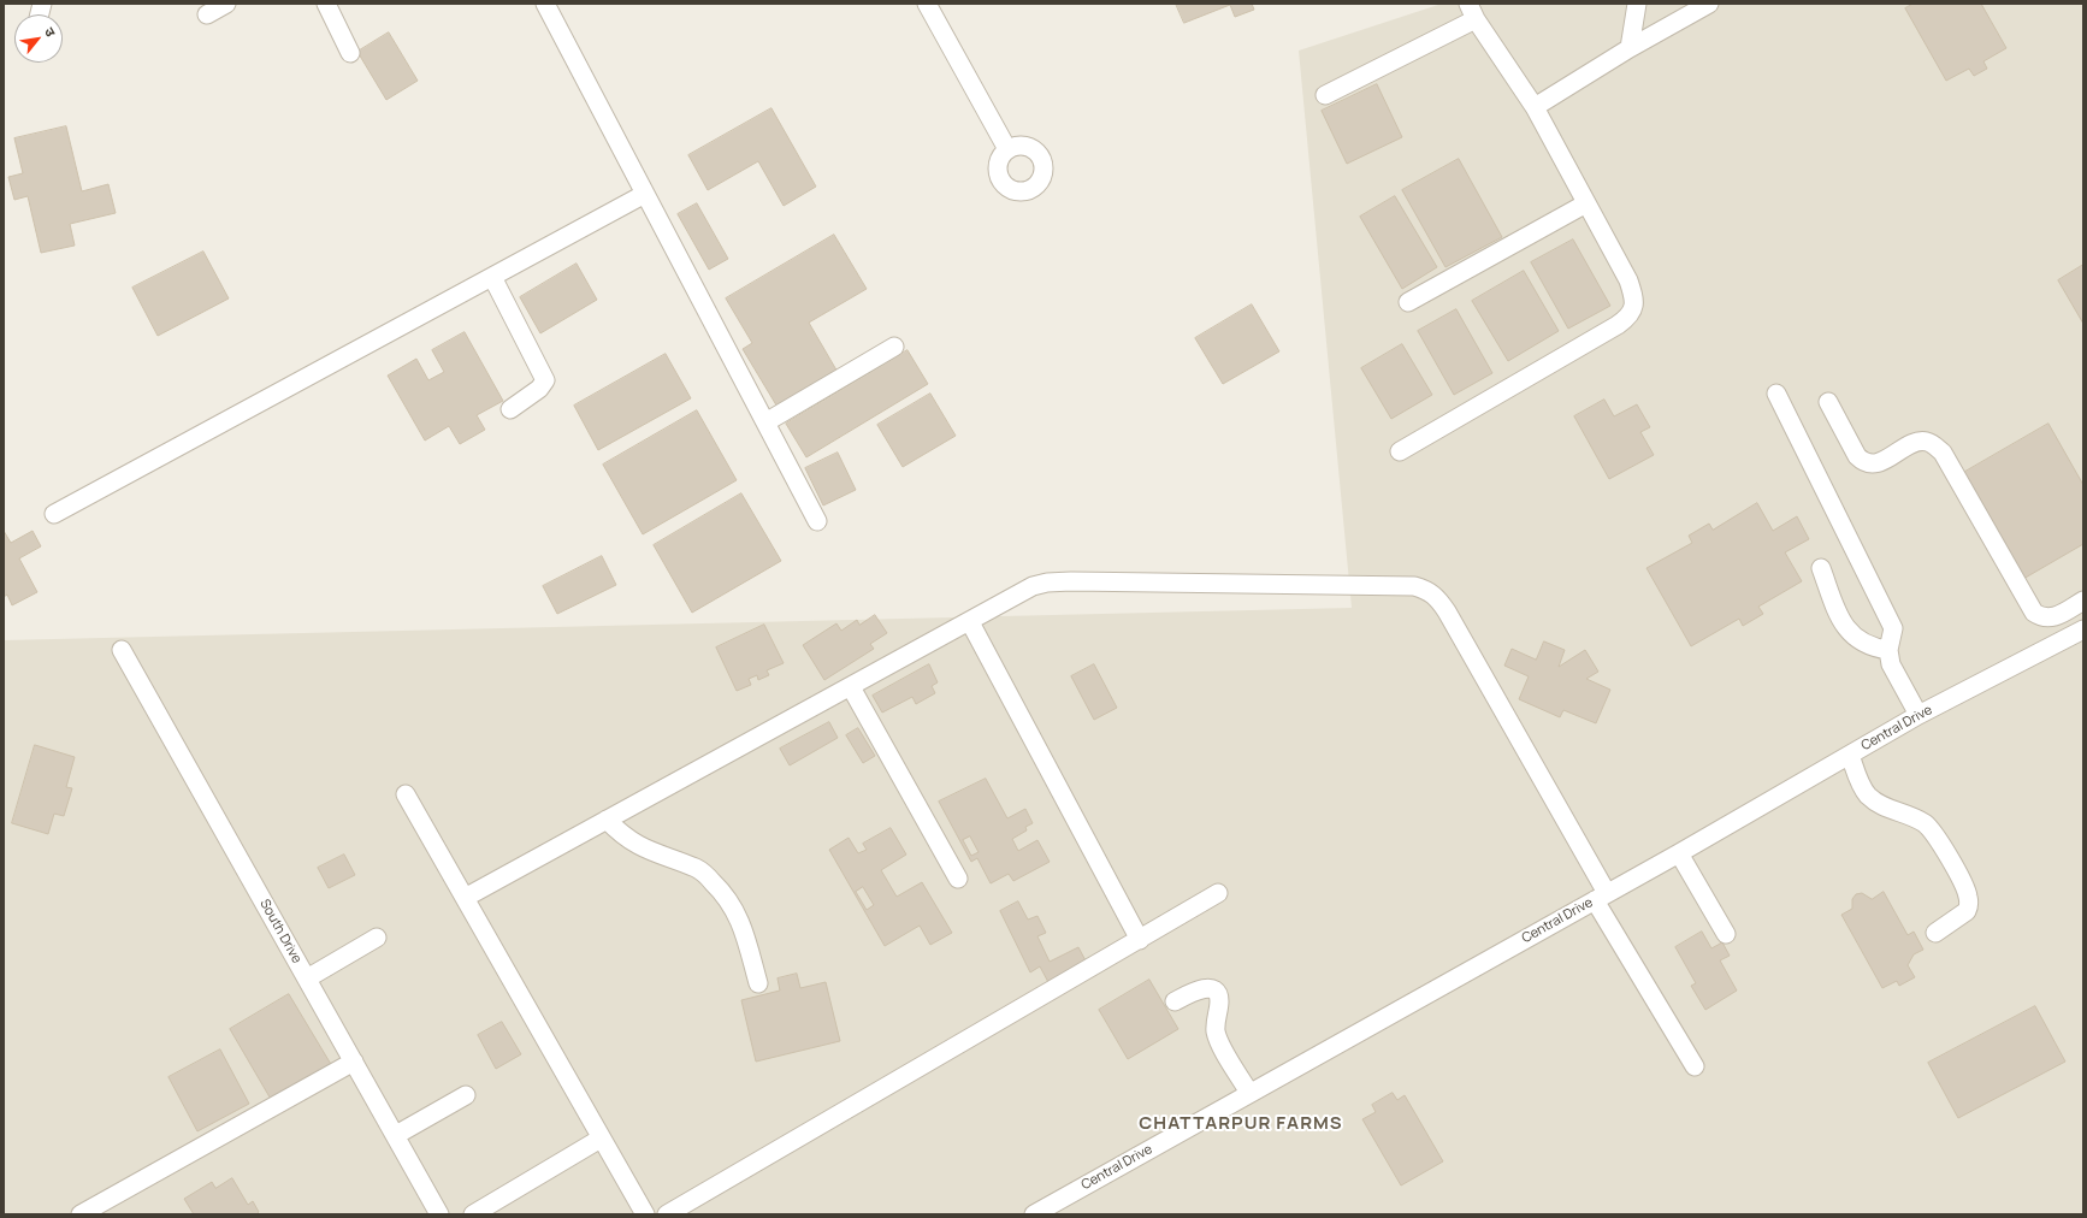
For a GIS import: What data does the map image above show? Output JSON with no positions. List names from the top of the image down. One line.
{"streets":{"street":["Central Drive","South Drive"]},"districts":["CHATTARPUR FARMS"],"north":"top right"}
